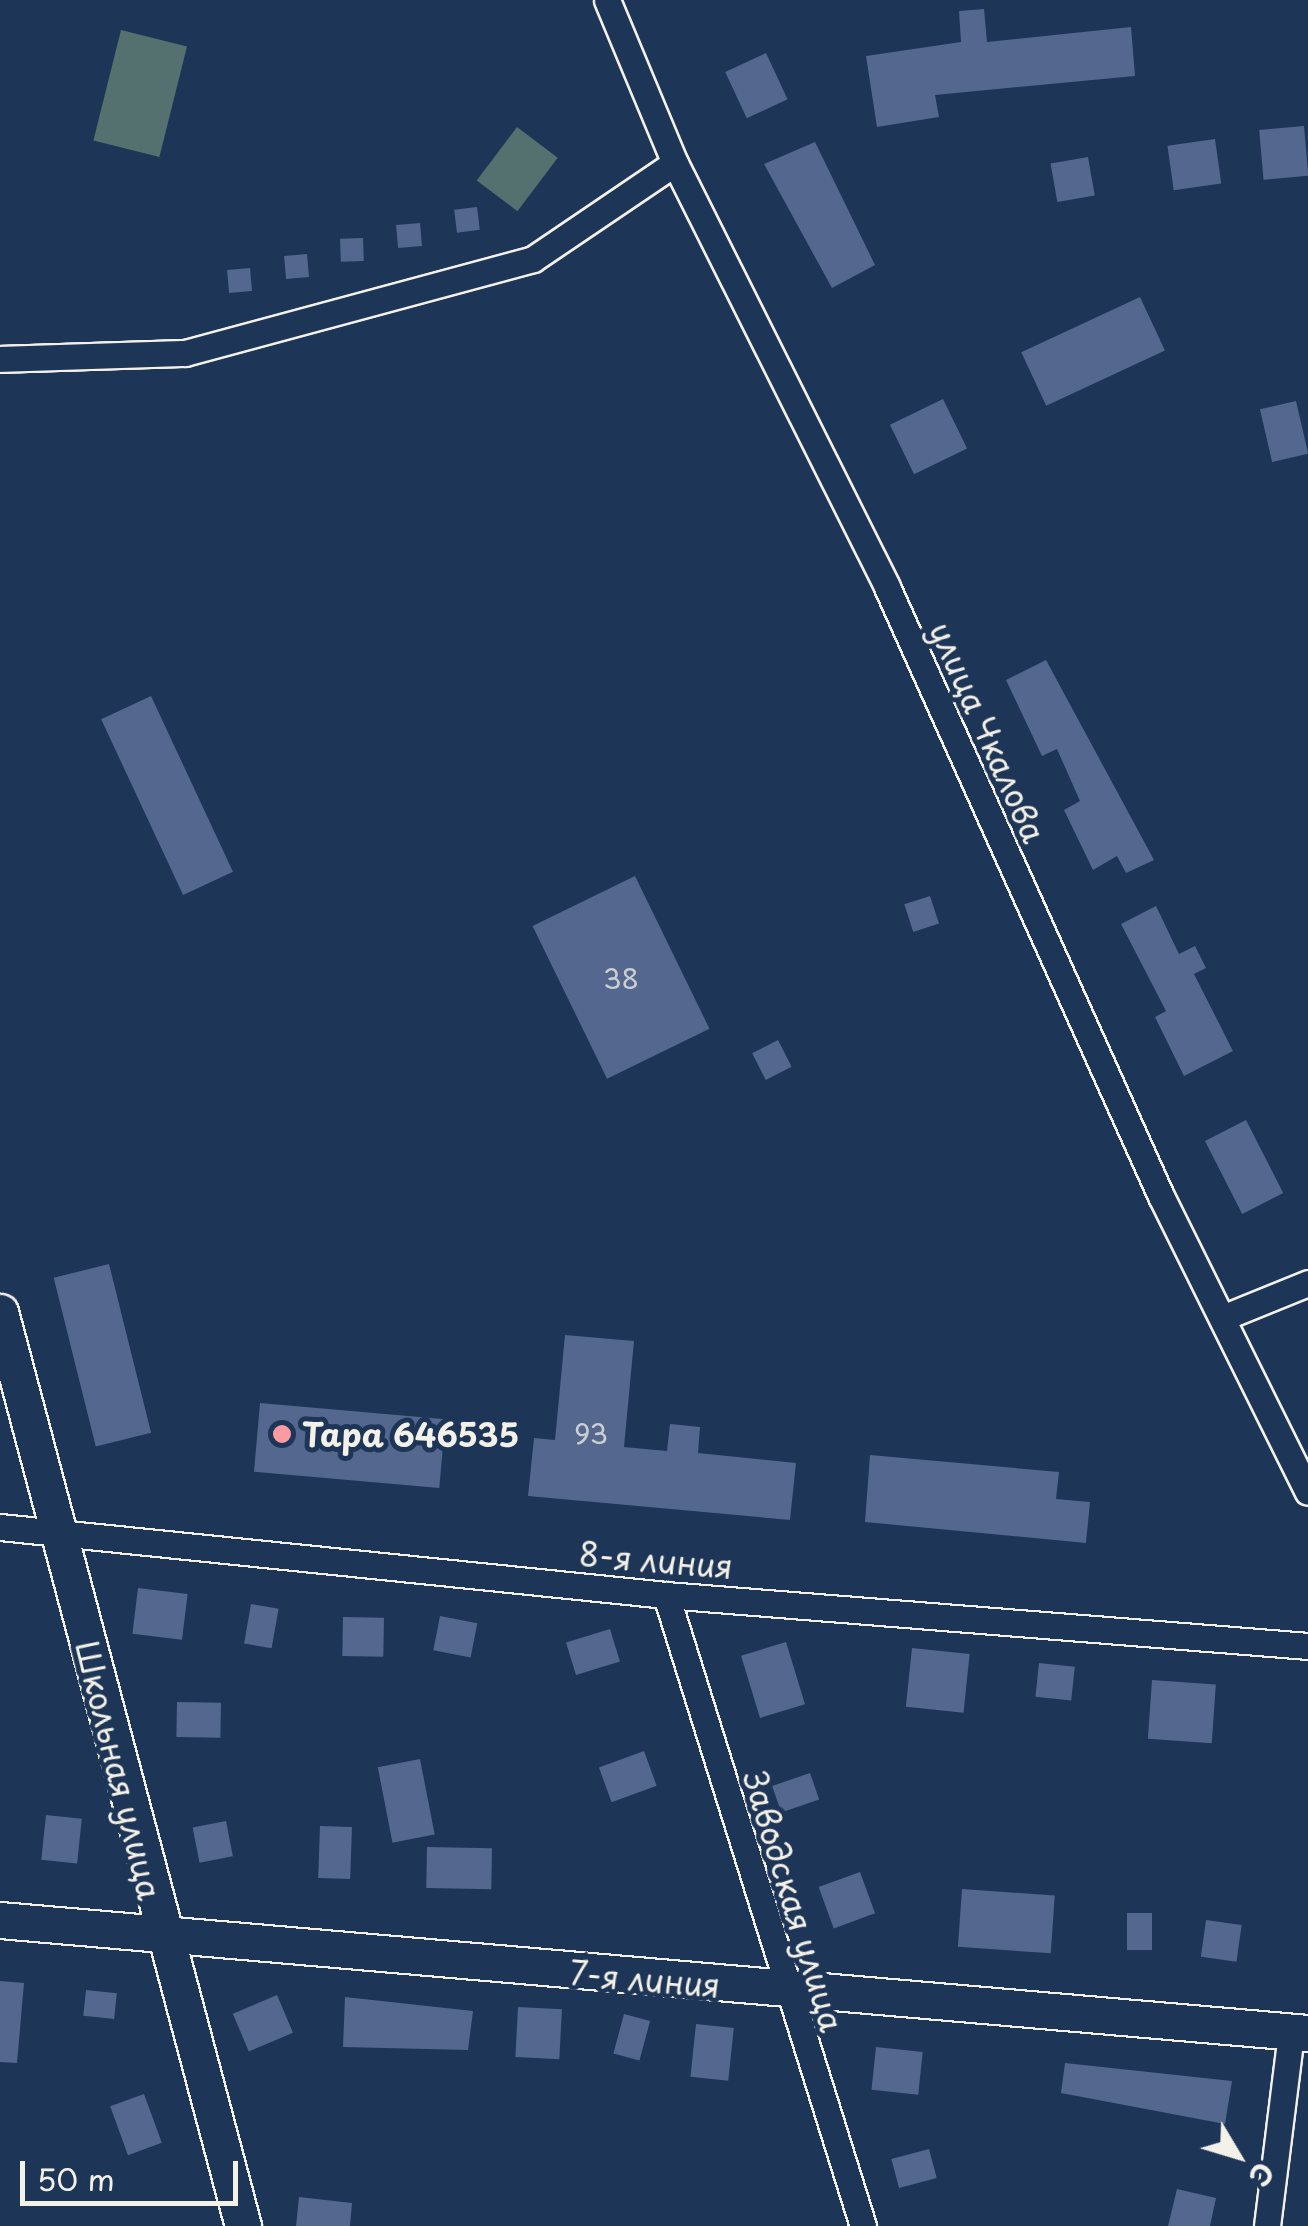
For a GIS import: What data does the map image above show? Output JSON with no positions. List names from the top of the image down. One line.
{"streets":{"main road":["Школьная улица","7-я линия"],"street":["улица Чкалова","8-я линия","Заводская улица"]},"crossings":[["8-я линия","Школьная улица"],["8-я линия","Заводская улица"],["Школьная улица","7-я линия"],["Заводская улица","7-я линия"]],"places":["Тара 646535"],"house_numbers":["38","93"],"scale_bar":"50 m","north":"bottom right"}
